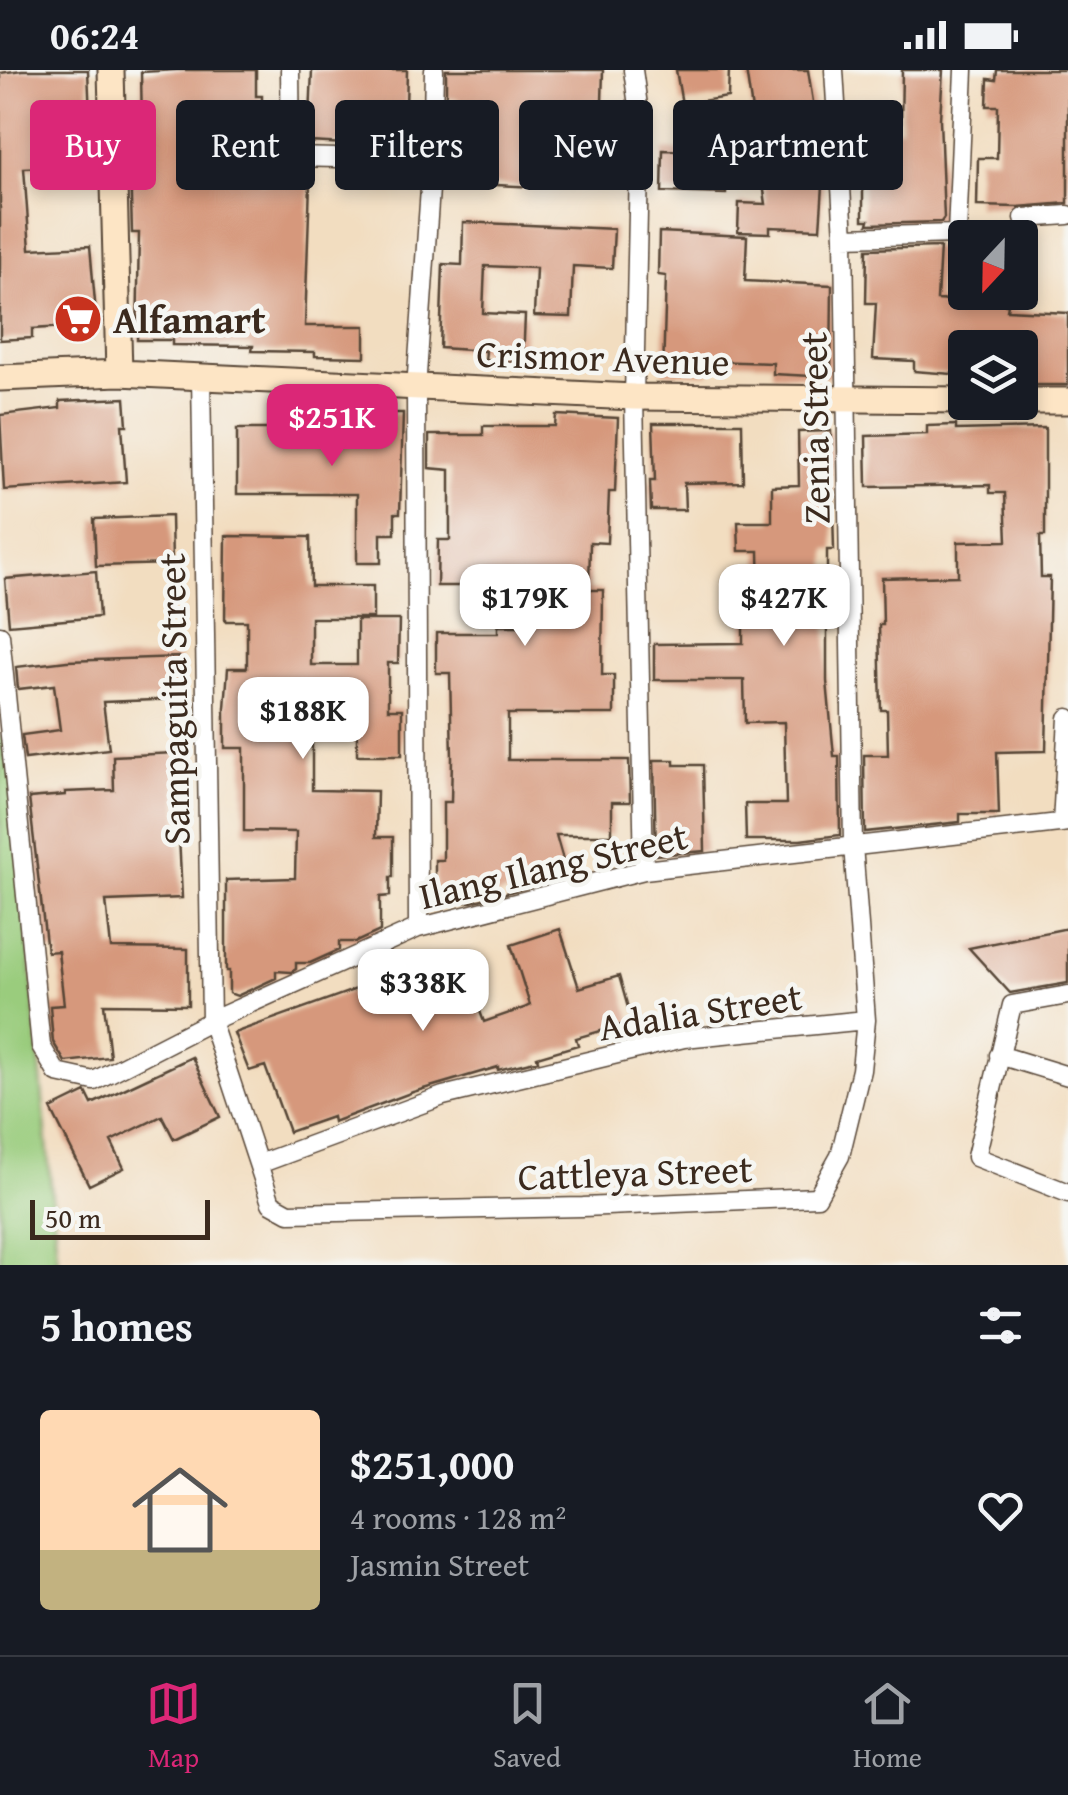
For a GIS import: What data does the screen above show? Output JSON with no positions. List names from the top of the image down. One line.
{"streets":{"street":["Crismor Avenue","Zenia Street","Sampaguita Street","Ilang Ilang Street","Adalia Street","Cattleya Street"]},"crossings":[["Crismor Avenue","Zenia Street"],["Crismor Avenue","Sampaguita Street"],["Zenia Street","Ilang Ilang Street"],["Zenia Street","Adalia Street"],["Zenia Street","Cattleya Street"],["Sampaguita Street","Ilang Ilang Street"],["Sampaguita Street","Adalia Street"],["Sampaguita Street","Cattleya Street"],["Adalia Street","Cattleya Street"]],"places":{"supermarket":["Alfamart"]},"scale_bar":"50 m","north":"bottom","page":{"status":"06:24","chip":["Buy","Rent","Filters","New","Apartment"],"price":["$251K","$179K","$427K","$188K","$338K"],"scale":"50 m","heading":"5 homes","list":[{"name":"$251,000","note":"4 rooms · 128 m² · Jasmin Street"}],"tabs":["Map","Saved","Home"]}}
